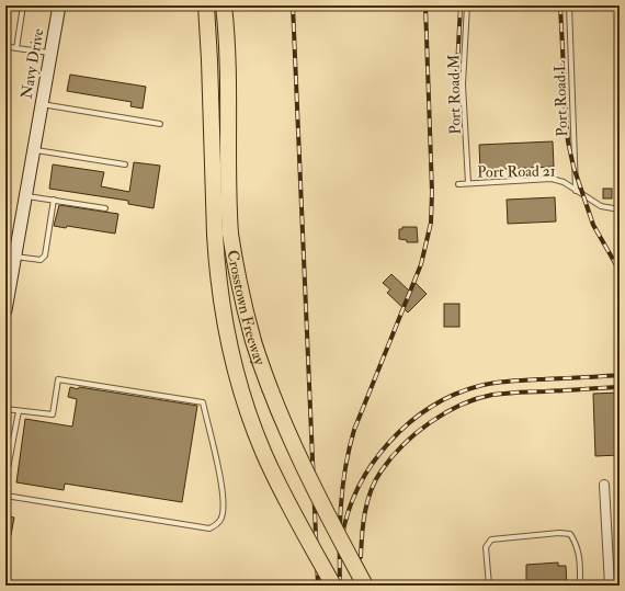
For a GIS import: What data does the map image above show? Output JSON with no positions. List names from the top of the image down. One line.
{"streets":{"highway":["Crosstown Freeway"],"street":["Navy Drive"],"lane":["Port Road M","Port Road L","Port Road 21"]},"crossings":[["Port Road M","Port Road 21"],["Port Road L","Port Road 21"]]}
